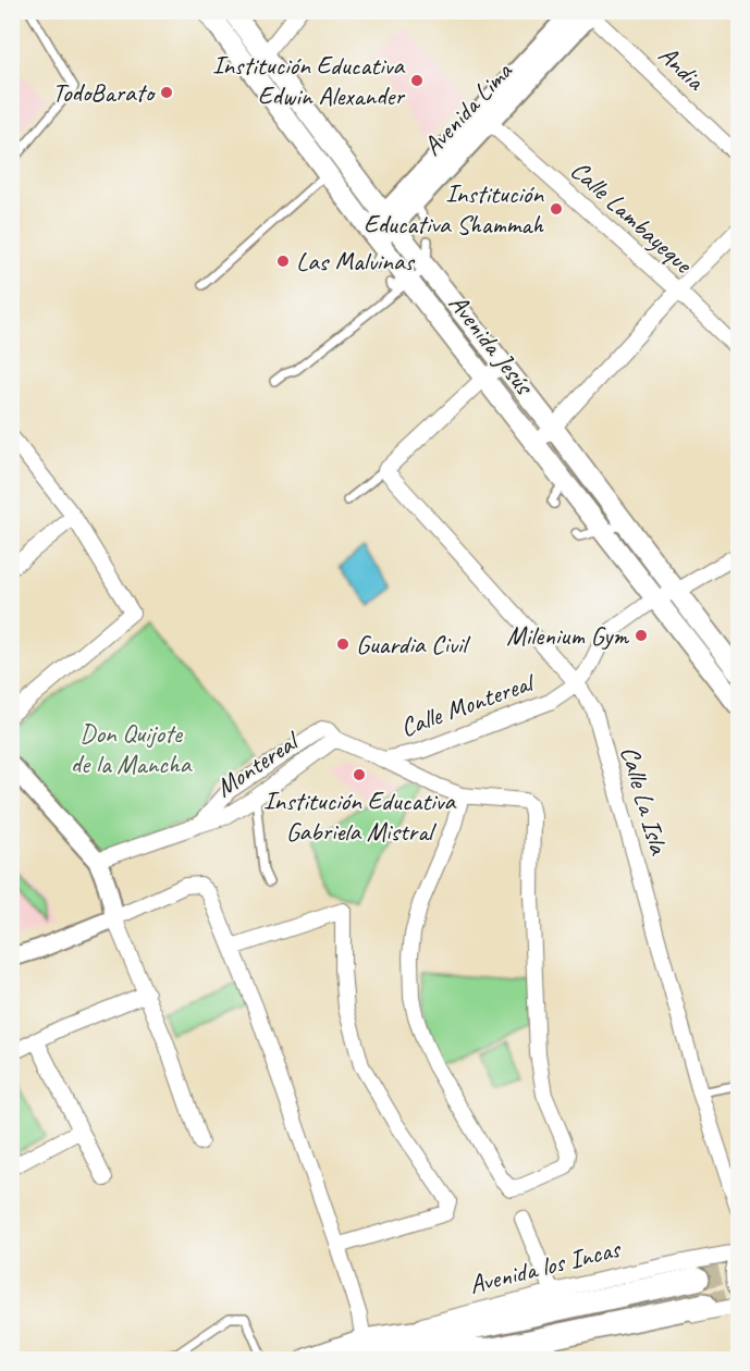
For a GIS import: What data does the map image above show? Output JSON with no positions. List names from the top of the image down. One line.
{"streets":{"main road":["Avenida Jesús","Avenida los Incas"],"street":["Andia","Avenida Lima","Calle Lambayeque","Calle Montereal","Montereal","Calle La Isla"]},"crossings":[["Andia","Avenida Lima"],["Avenida Lima","Calle Lambayeque"],["Avenida Lima","Avenida Jesús"],["Avenida Jesús","Calle Montereal"],["Calle Montereal","Montereal"],["Calle Montereal","Calle La Isla"]],"parks":["Don Quijote de la Mancha"],"places":["Institución Educativa Edwin Alexander","TodoBarato","Institución Educativa Shammah","Las Malvinas","Milenium Gym","Guardia Civil","Institución Educativa Gabriela Mistral"]}
